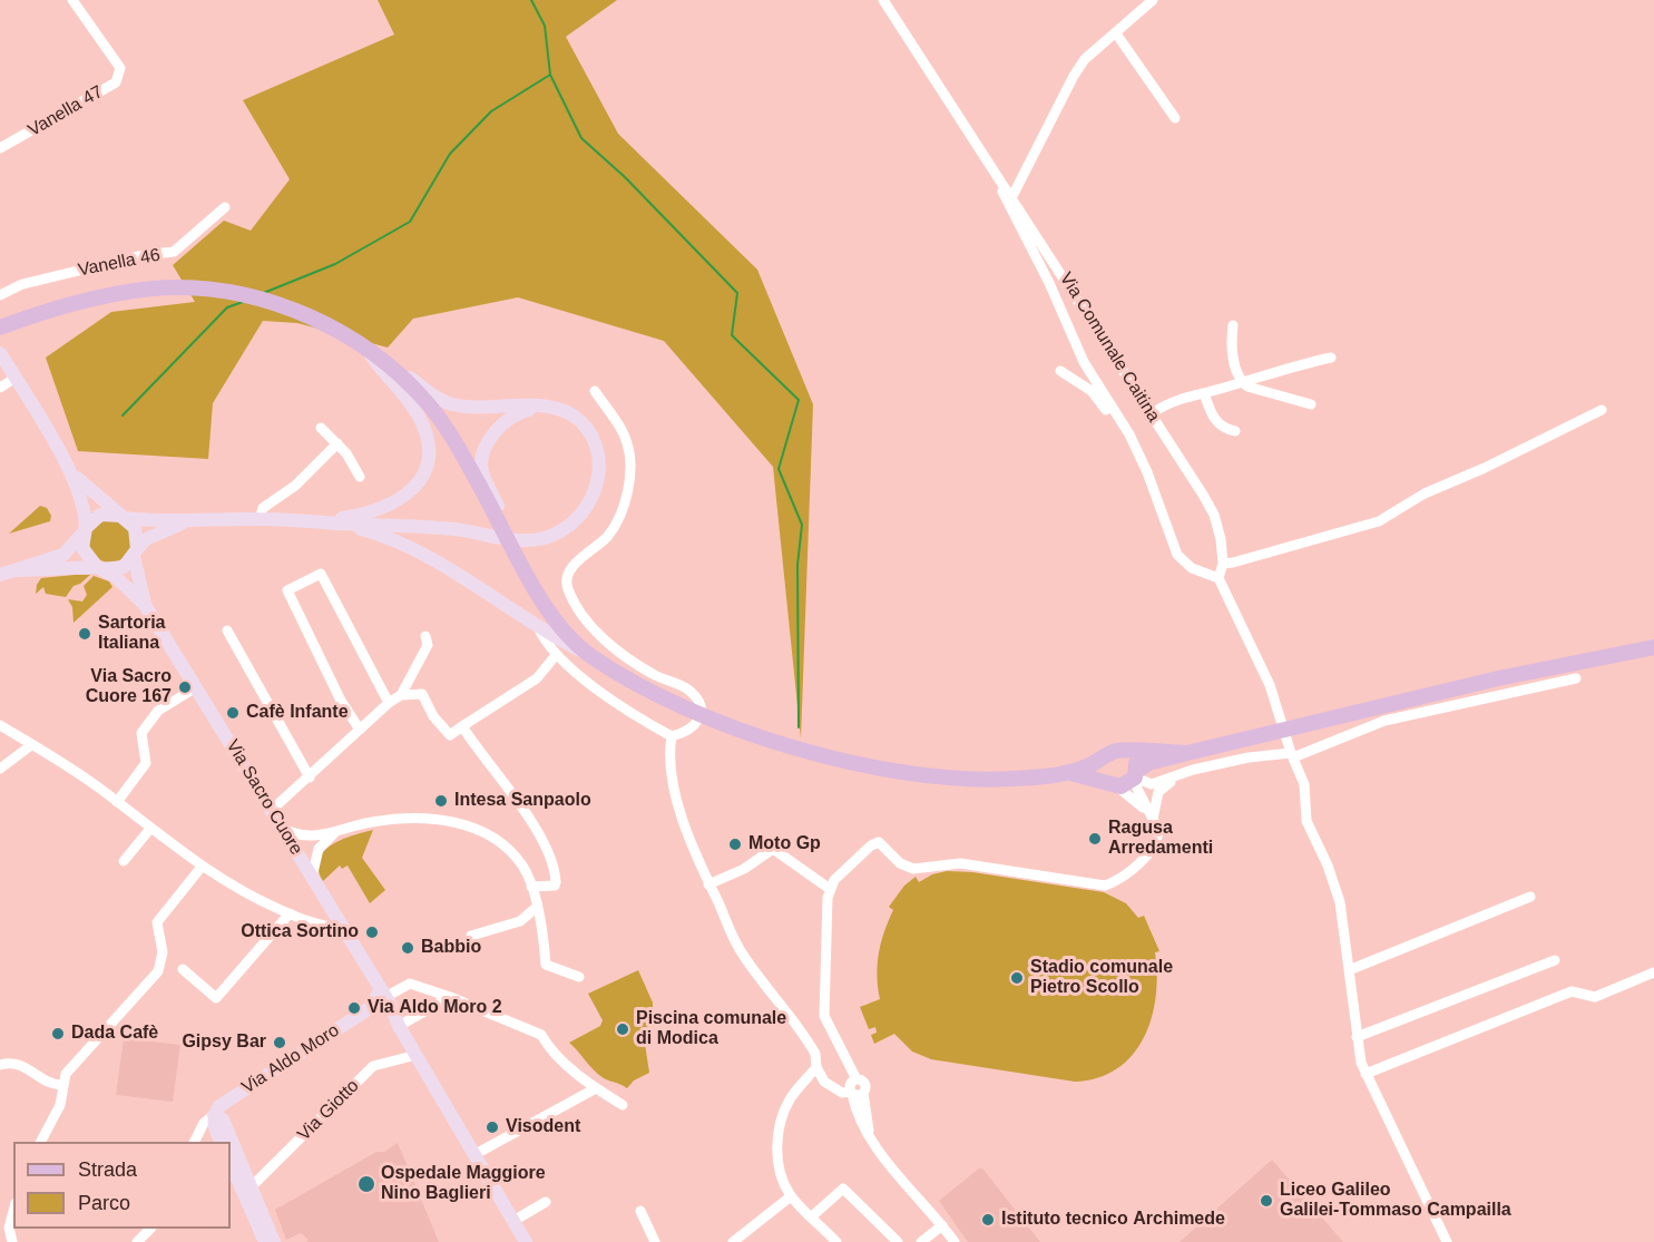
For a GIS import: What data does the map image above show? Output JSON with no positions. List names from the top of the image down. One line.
{"streets":{"main road":["Via Sacro Cuore","Via Aldo Moro"],"street":["Vanella 47","Vanella 46","Via Comunale Caitina","Via Giotto"]},"places":["Sartoria Italiana","Via Sacro Cuore 167","Cafè Infante","Intesa Sanpaolo","Ragusa Arredamenti","Moto Gp","Ottica Sortino","Babbio","Stadio comunale Pietro Scollo","Via Aldo Moro 2","Piscina comunale di Modica","Dada Cafè","Gipsy Bar","Visodent","Ospedale Maggiore Nino Baglieri","Liceo Galileo Galilei-Tommaso Campailla","Istituto tecnico Archimede"],"legend":["Strada","Parco"]}
